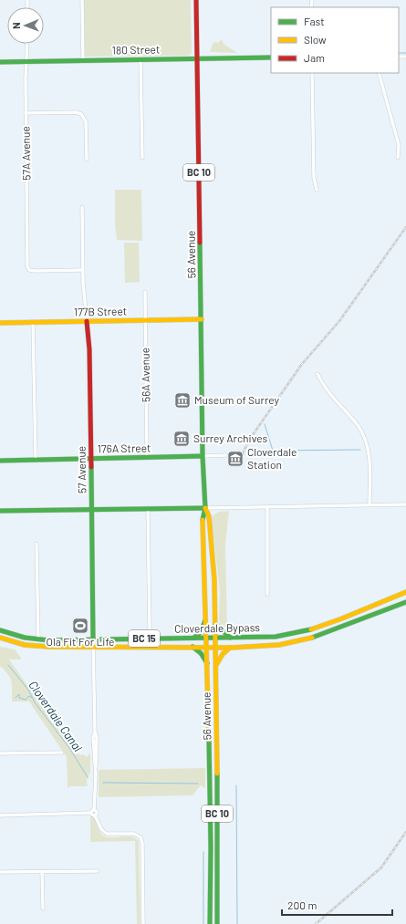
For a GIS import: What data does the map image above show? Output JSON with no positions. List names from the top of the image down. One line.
{"streets":{"main road":["180 Street","BC 10","56 Avenue","177B Street","176A Street","57 Avenue","Cloverdale Bypass","BC 15"],"street":["57A Avenue","56A Avenue"]},"crossings":[["180 Street","57A Avenue"],["180 Street","56 Avenue"],["57A Avenue","57 Avenue"],["56 Avenue","177B Street"],["56 Avenue","176A Street"],["56 Avenue","Cloverdale Bypass"],["177B Street","56A Avenue"],["177B Street","57 Avenue"],["56A Avenue","176A Street"],["176A Street","57 Avenue"],["57 Avenue","Cloverdale Bypass"]],"water":["Cloverdale Canal"],"places":{"museum":["Museum of Surrey","Surrey Archives","Cloverdale Station"],"sports":["Ola Fit For Life"]},"legend":["Fast","Slow","Jam"],"scale_bar":"200 m","north":"left"}
